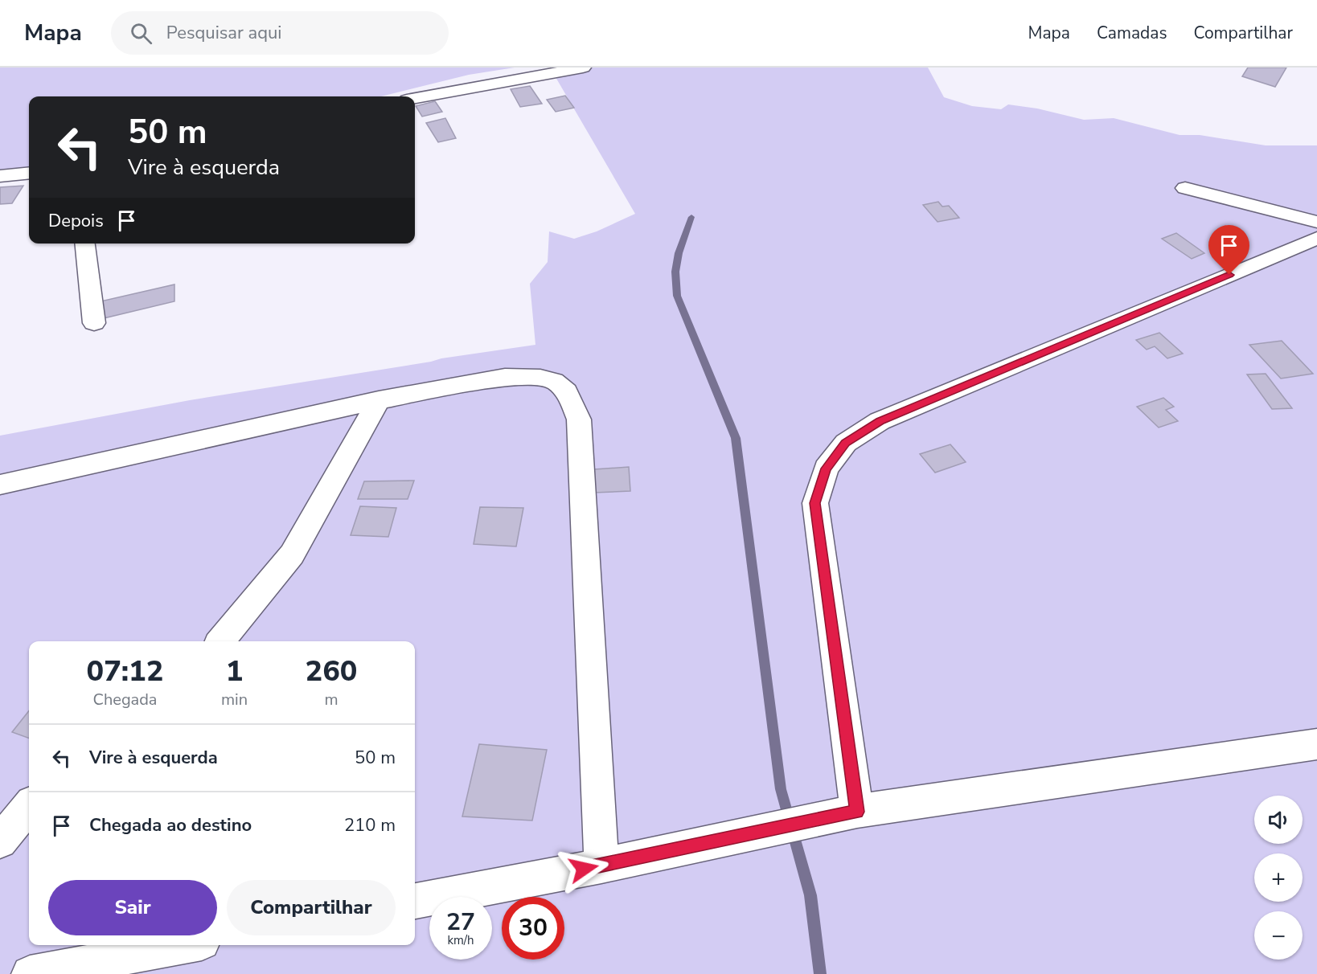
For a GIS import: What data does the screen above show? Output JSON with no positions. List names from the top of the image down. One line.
{"page":{"header":"Mapa","search":"Pesquisar aqui","nav":["Mapa","Camadas","Compartilhar"],"turn":["50 m","Vire à esquerda"],"then":"Depois","eta":["07:12","Chegada","1","min","260","m"],"list":[{"name":"Vire à esquerda","value":"50 m"},{"name":"Chegada ao destino","value":"210 m"}],"map_buttons":["+","−"],"buttons":["Sair","Compartilhar"],"speed":"27 km/h","limit":"30"}}
